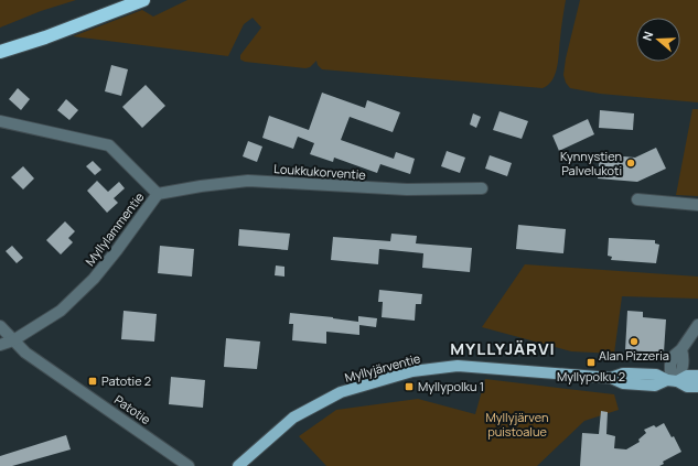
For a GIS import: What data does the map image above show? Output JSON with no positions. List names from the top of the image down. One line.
{"streets":{"main road":["Myllyjärventie"],"street":["Loukkukorventie","Myllylammentie","Patotie"]},"crossings":[["Loukkukorventie","Myllylammentie"],["Myllylammentie","Patotie"]],"districts":["MYLLYJÄRVI"],"parks":["Myllyjärven puistoalue"],"places":{"other":["Kynnystien Palvelukoti","Alan Pizzeria"],"transit":["Myllypolku 2","Patotie 2","Myllypolku 1"]},"north":"left"}
